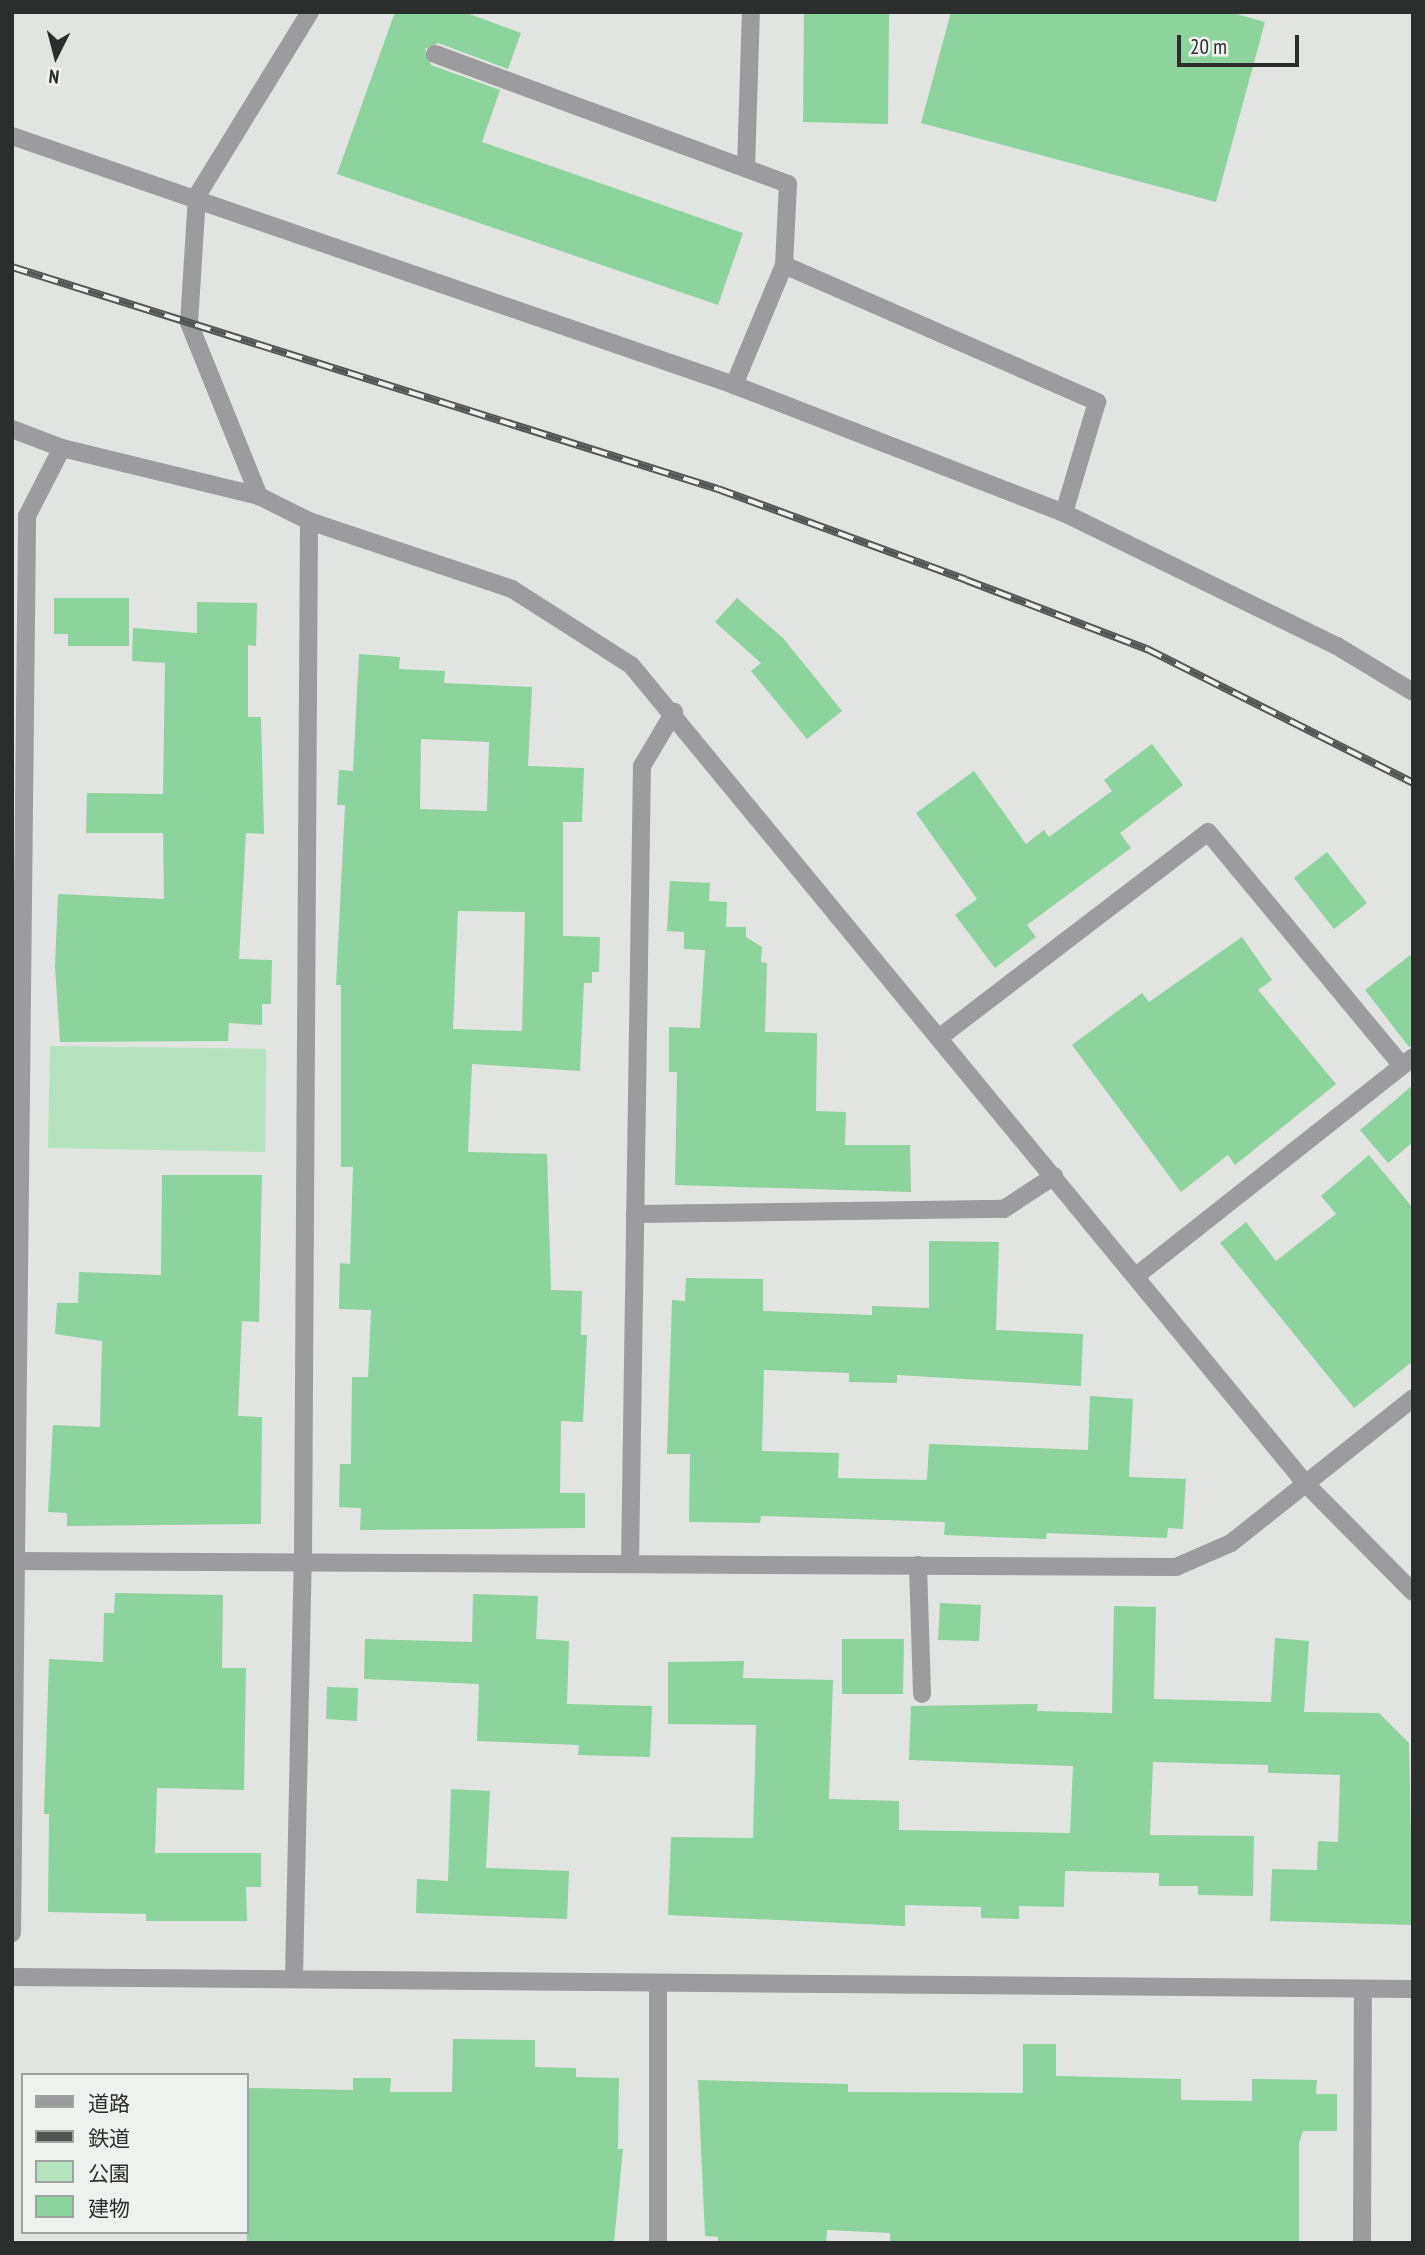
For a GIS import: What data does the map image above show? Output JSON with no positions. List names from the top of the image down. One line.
{"legend":["道路","鉄道","公園","建物"],"scale_bar":"20 m","north":"bottom"}
